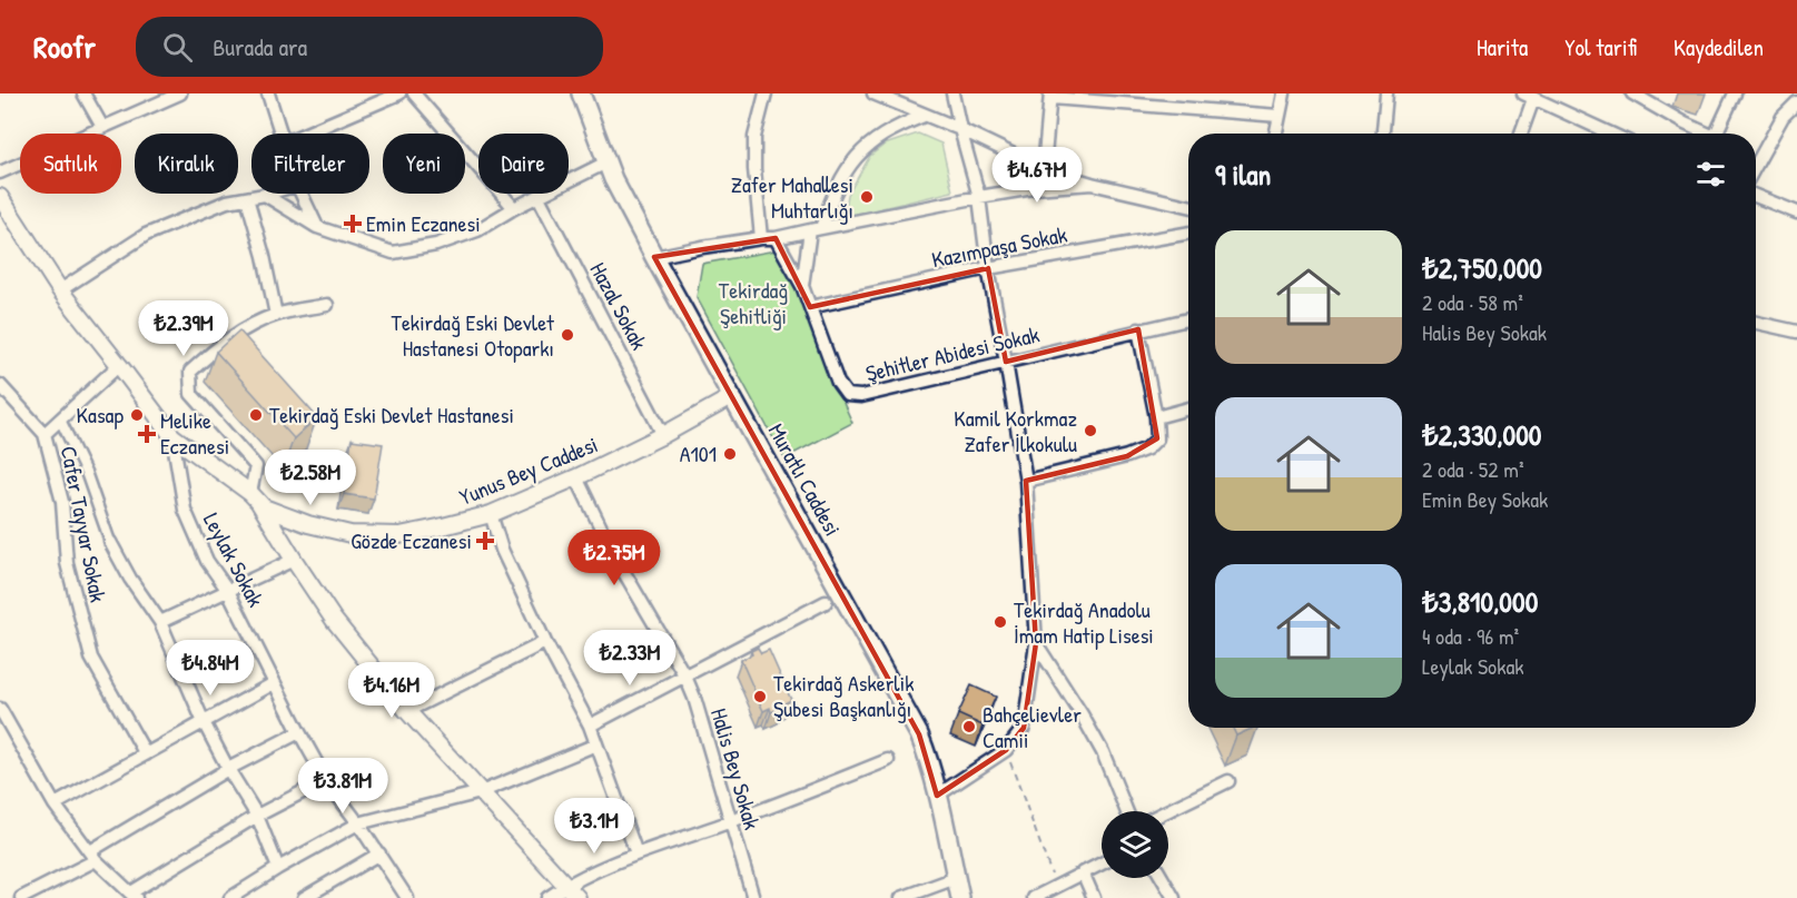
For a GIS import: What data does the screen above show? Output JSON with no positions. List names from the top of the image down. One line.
{"streets":{"main road":["Muratlı Caddesi"],"street":["Kazımpaşa Sokak","Hazal Sokak","Şehitler Abidesi Sokak","Yunus Bey Caddesi","Cafer Tayyar Sokak","Leylak Sokak","Halis Bey Sokak"]},"crossings":[["Kazımpaşa Sokak","Şehitler Abidesi Sokak"],["Hazal Sokak","Yunus Bey Caddesi"],["Yunus Bey Caddesi","Muratlı Caddesi"],["Yunus Bey Caddesi","Leylak Sokak"],["Yunus Bey Caddesi","Halis Bey Sokak"]],"parks":["Tekirdağ Şehitliği"],"places":{"other":["Zafer Mahallesi Muhtarlığı","Tekirdağ Eski Devlet Hastanesi Otoparkı","Kasap","Tekirdağ Eski Devlet Hastanesi","Kamil Korkmaz Zafer İlkokulu","A101","Tekirdağ Anadolu İmam Hatip Lisesi","Tekirdağ Askerlik Şubesi Başkanlığı","Bahçelievler Camii"],"health":["Emin Eczanesi","Melike Eczanesi","Gözde Eczanesi"]},"page":{"header":"Roofr","search":"Burada ara","nav":["Harita","Yol tarifi","Kaydedilen"],"chip":["Satılık","Kiralık","Filtreler","Yeni","Daire"],"heading":"9 ilan","price":["₺4.67M","₺2.39M","₺2.58M","₺2.75M","₺2.33M","₺4.84M","₺4.16M","₺3.81M","₺3.1M"],"list":[{"name":"₺2,750,000","note":"2 oda · 58 m² · Halis Bey Sokak"},{"name":"₺2,330,000","note":"2 oda · 52 m² · Emin Bey Sokak"},{"name":"₺3,810,000","note":"4 oda · 96 m² · Leylak Sokak"}]}}
